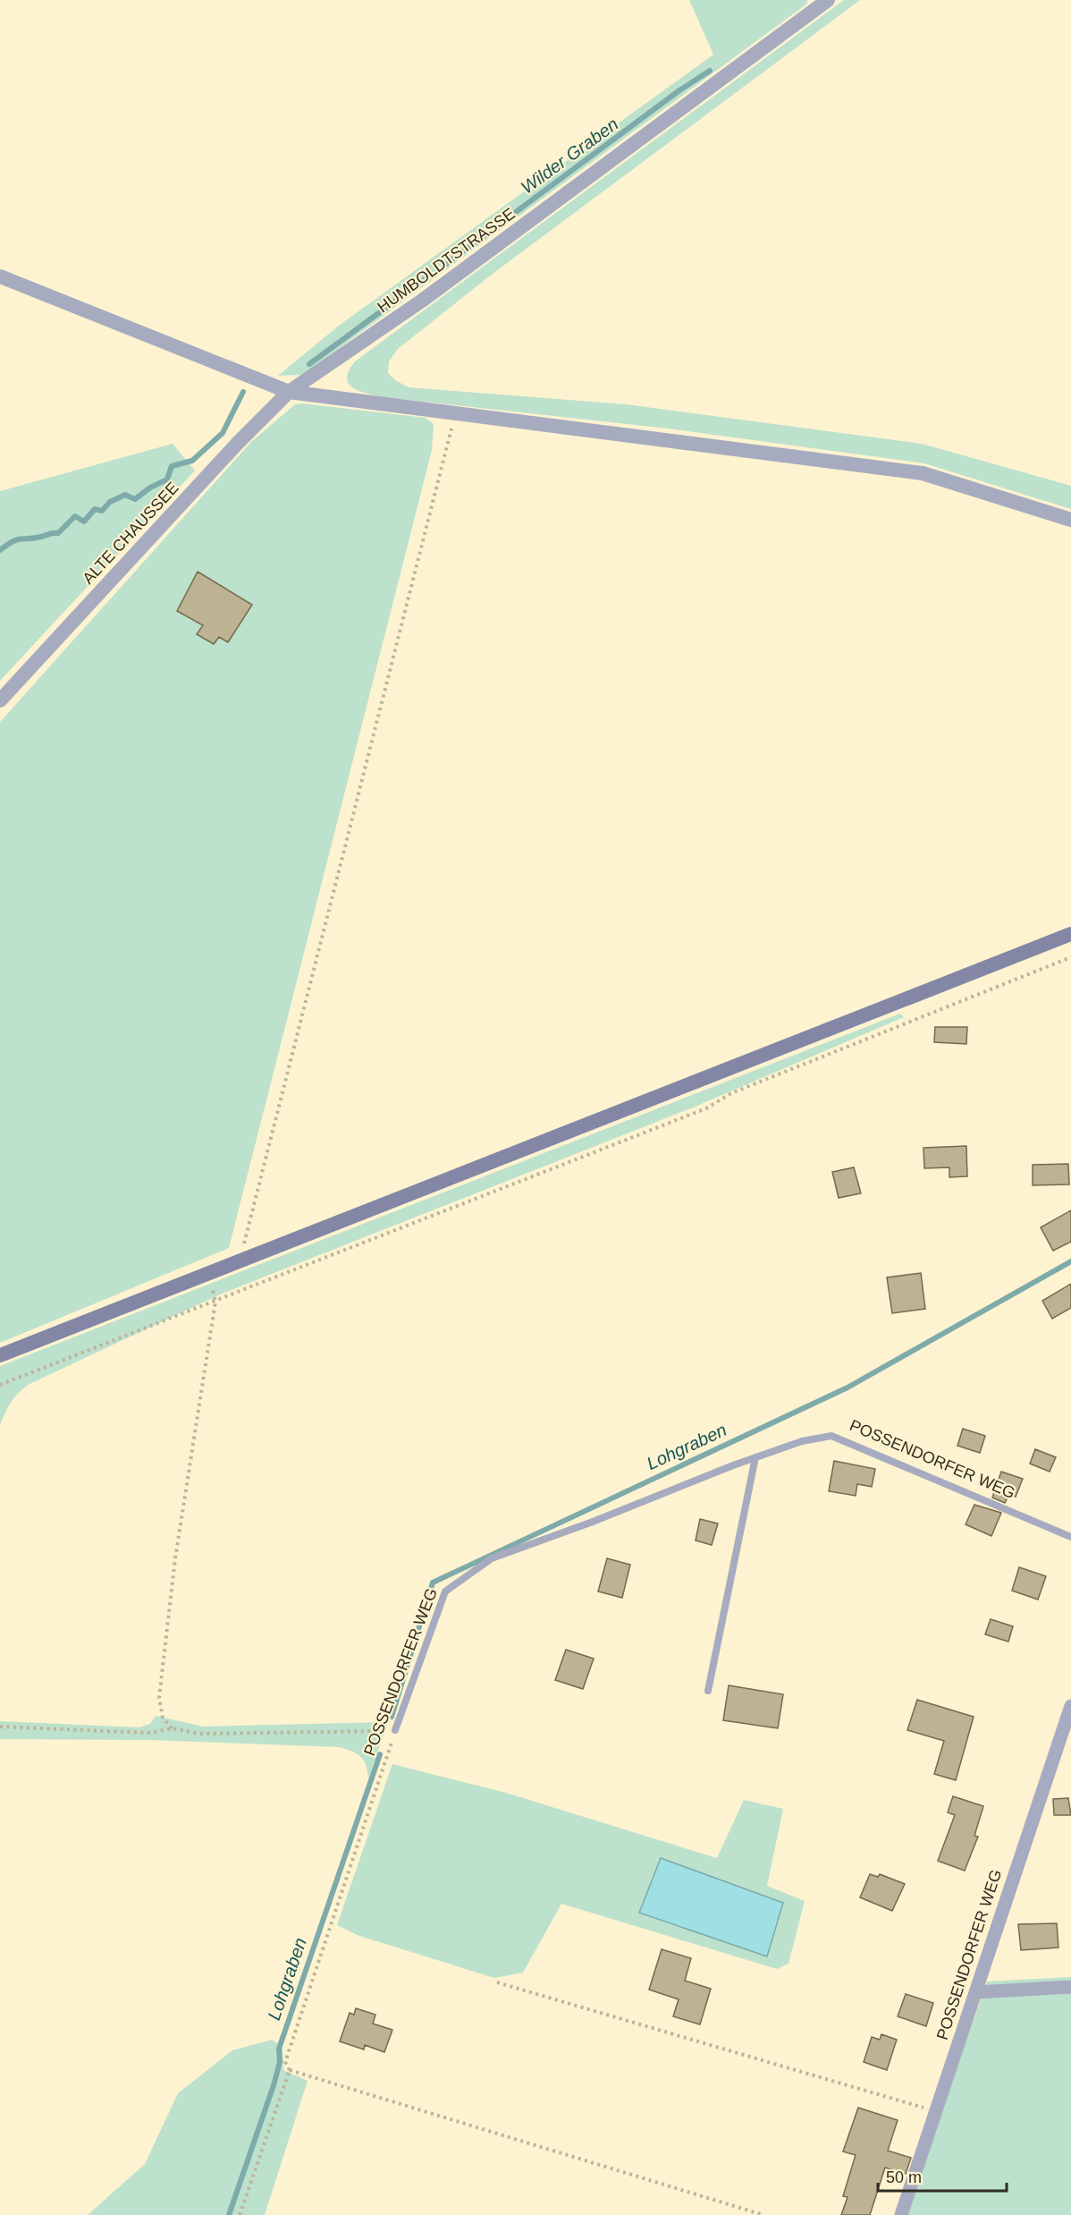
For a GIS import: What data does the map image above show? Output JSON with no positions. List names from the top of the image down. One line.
{"streets":{"street":["HUMBOLDTSTRASSE","ALTE CHAUSSEE","POSSENDORFER WEG"]},"crossings":[["HUMBOLDTSTRASSE","ALTE CHAUSSEE"]],"water":["Wilder Graben","Lohgraben"],"scale_bar":"50 m"}
